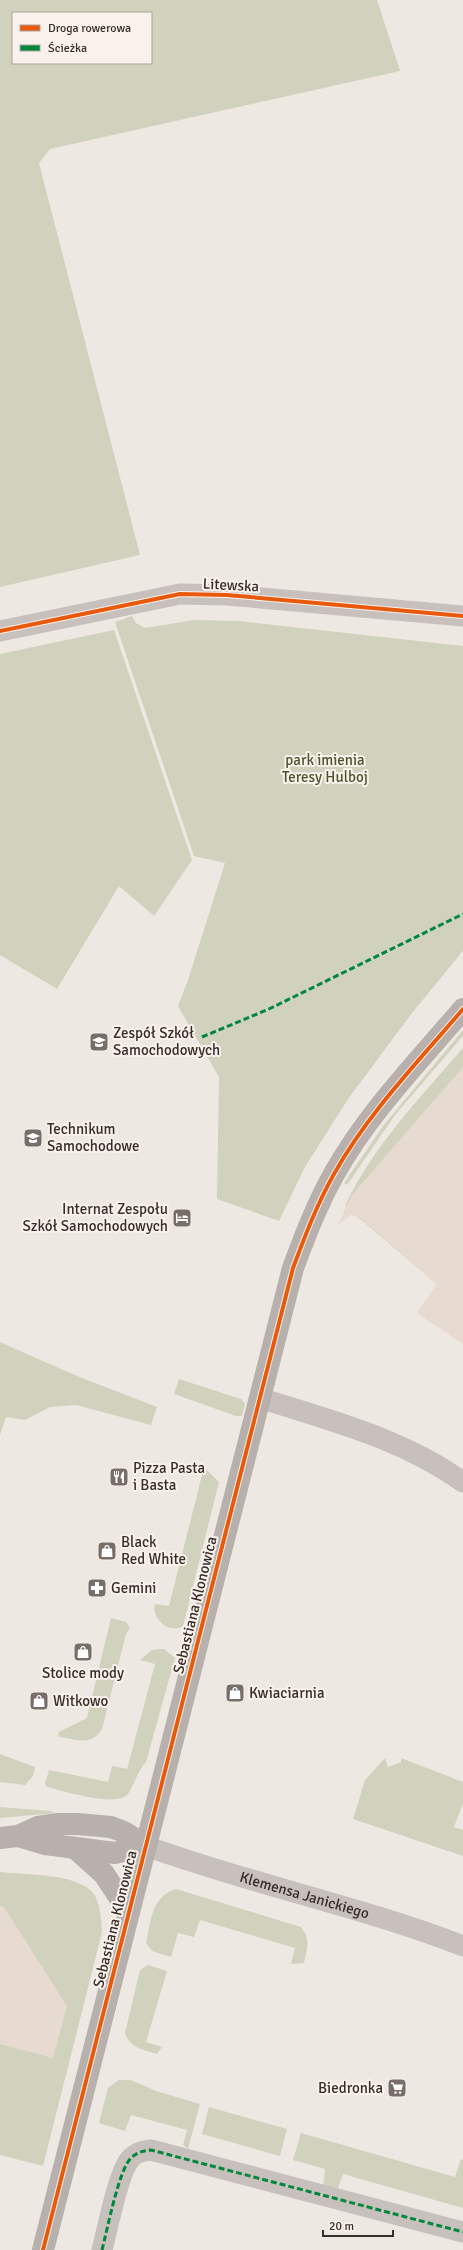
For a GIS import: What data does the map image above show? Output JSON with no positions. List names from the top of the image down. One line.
{"streets":{"street":["Litewska","Sebastiana Klonowica","Klemensa Janickiego"]},"crossings":[["Sebastiana Klonowica","Klemensa Janickiego"]],"parks":["park imienia Teresy Hulboj"],"places":{"school or university":["Zespół Szkół Samochodowych","Technikum Samochodowe"],"hotel":["Internat Zespołu Szkół Samochodowych"],"restaurant":["Pizza Pasta i Basta"],"shop":["Black Red White","Stolice mody","Kwiaciarnia","Witkowo"],"pharmacy":["Gemini"],"supermarket":["Biedronka"]},"legend":["Droga rowerowa","Ścieżka"],"scale_bar":"20 m"}
